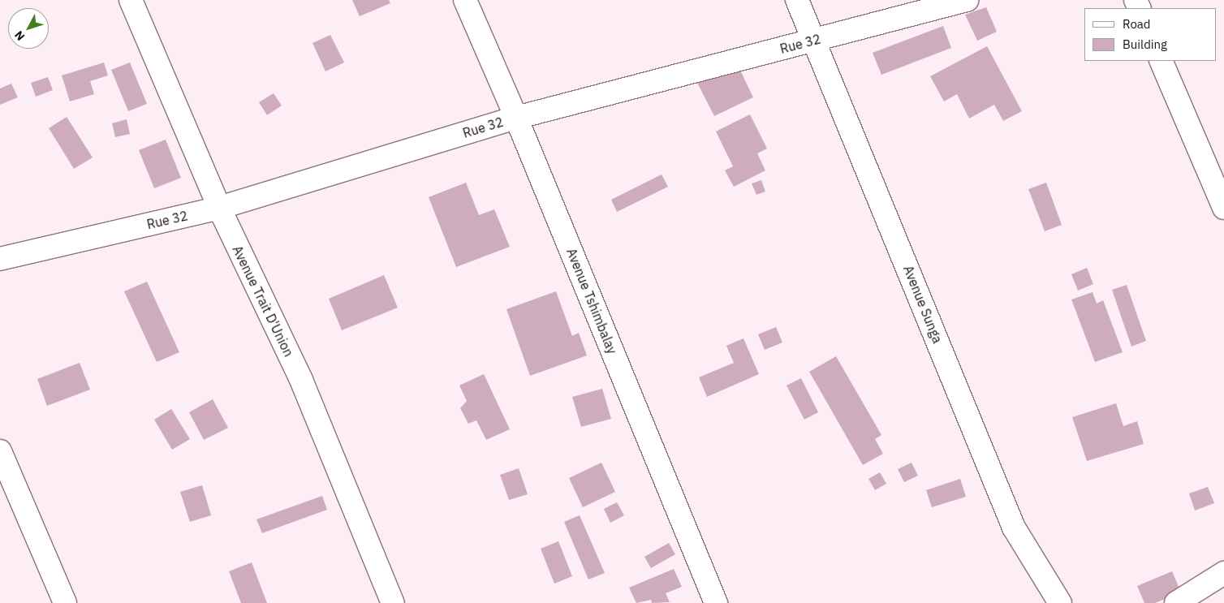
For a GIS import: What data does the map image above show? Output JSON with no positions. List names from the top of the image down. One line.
{"streets":{"street":["Rue 32","Avenue Trait D'Union","Avenue Tshimbalay","Avenue Sunga"]},"crossings":[["Rue 32","Avenue Trait D'Union"],["Rue 32","Avenue Tshimbalay"],["Rue 32","Avenue Sunga"]],"legend":["Road","Building"],"north":"bottom left"}
